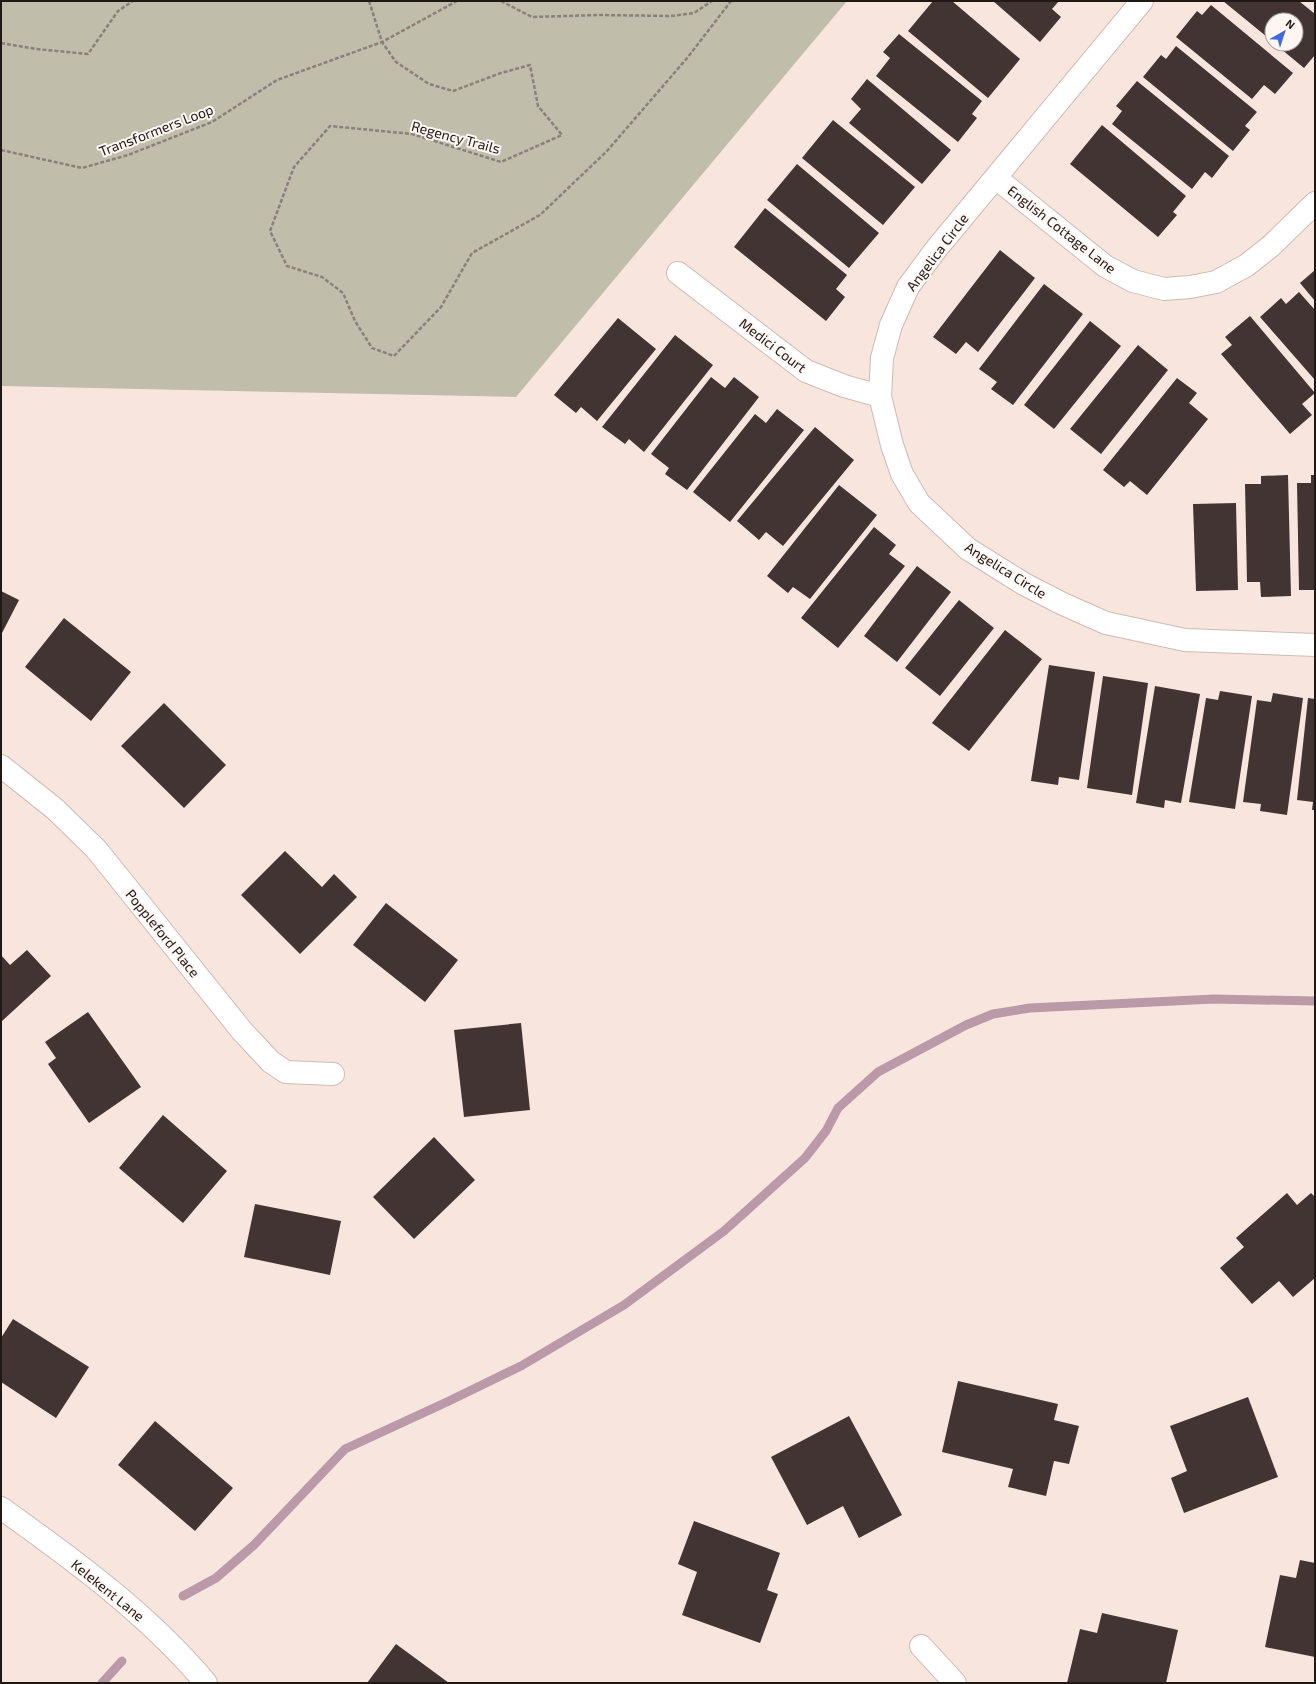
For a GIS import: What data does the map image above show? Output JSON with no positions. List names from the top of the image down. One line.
{"streets":{"street":["English Cottage Lane","Angelica Circle","Medici Court","Poppleford Place","Kelekent Lane"],"path":["Transformers Loop","Regency Trails"]},"crossings":[["Transformers Loop","Regency Trails"],["English Cottage Lane","Angelica Circle"],["Angelica Circle","Medici Court"]],"north":"top right"}
